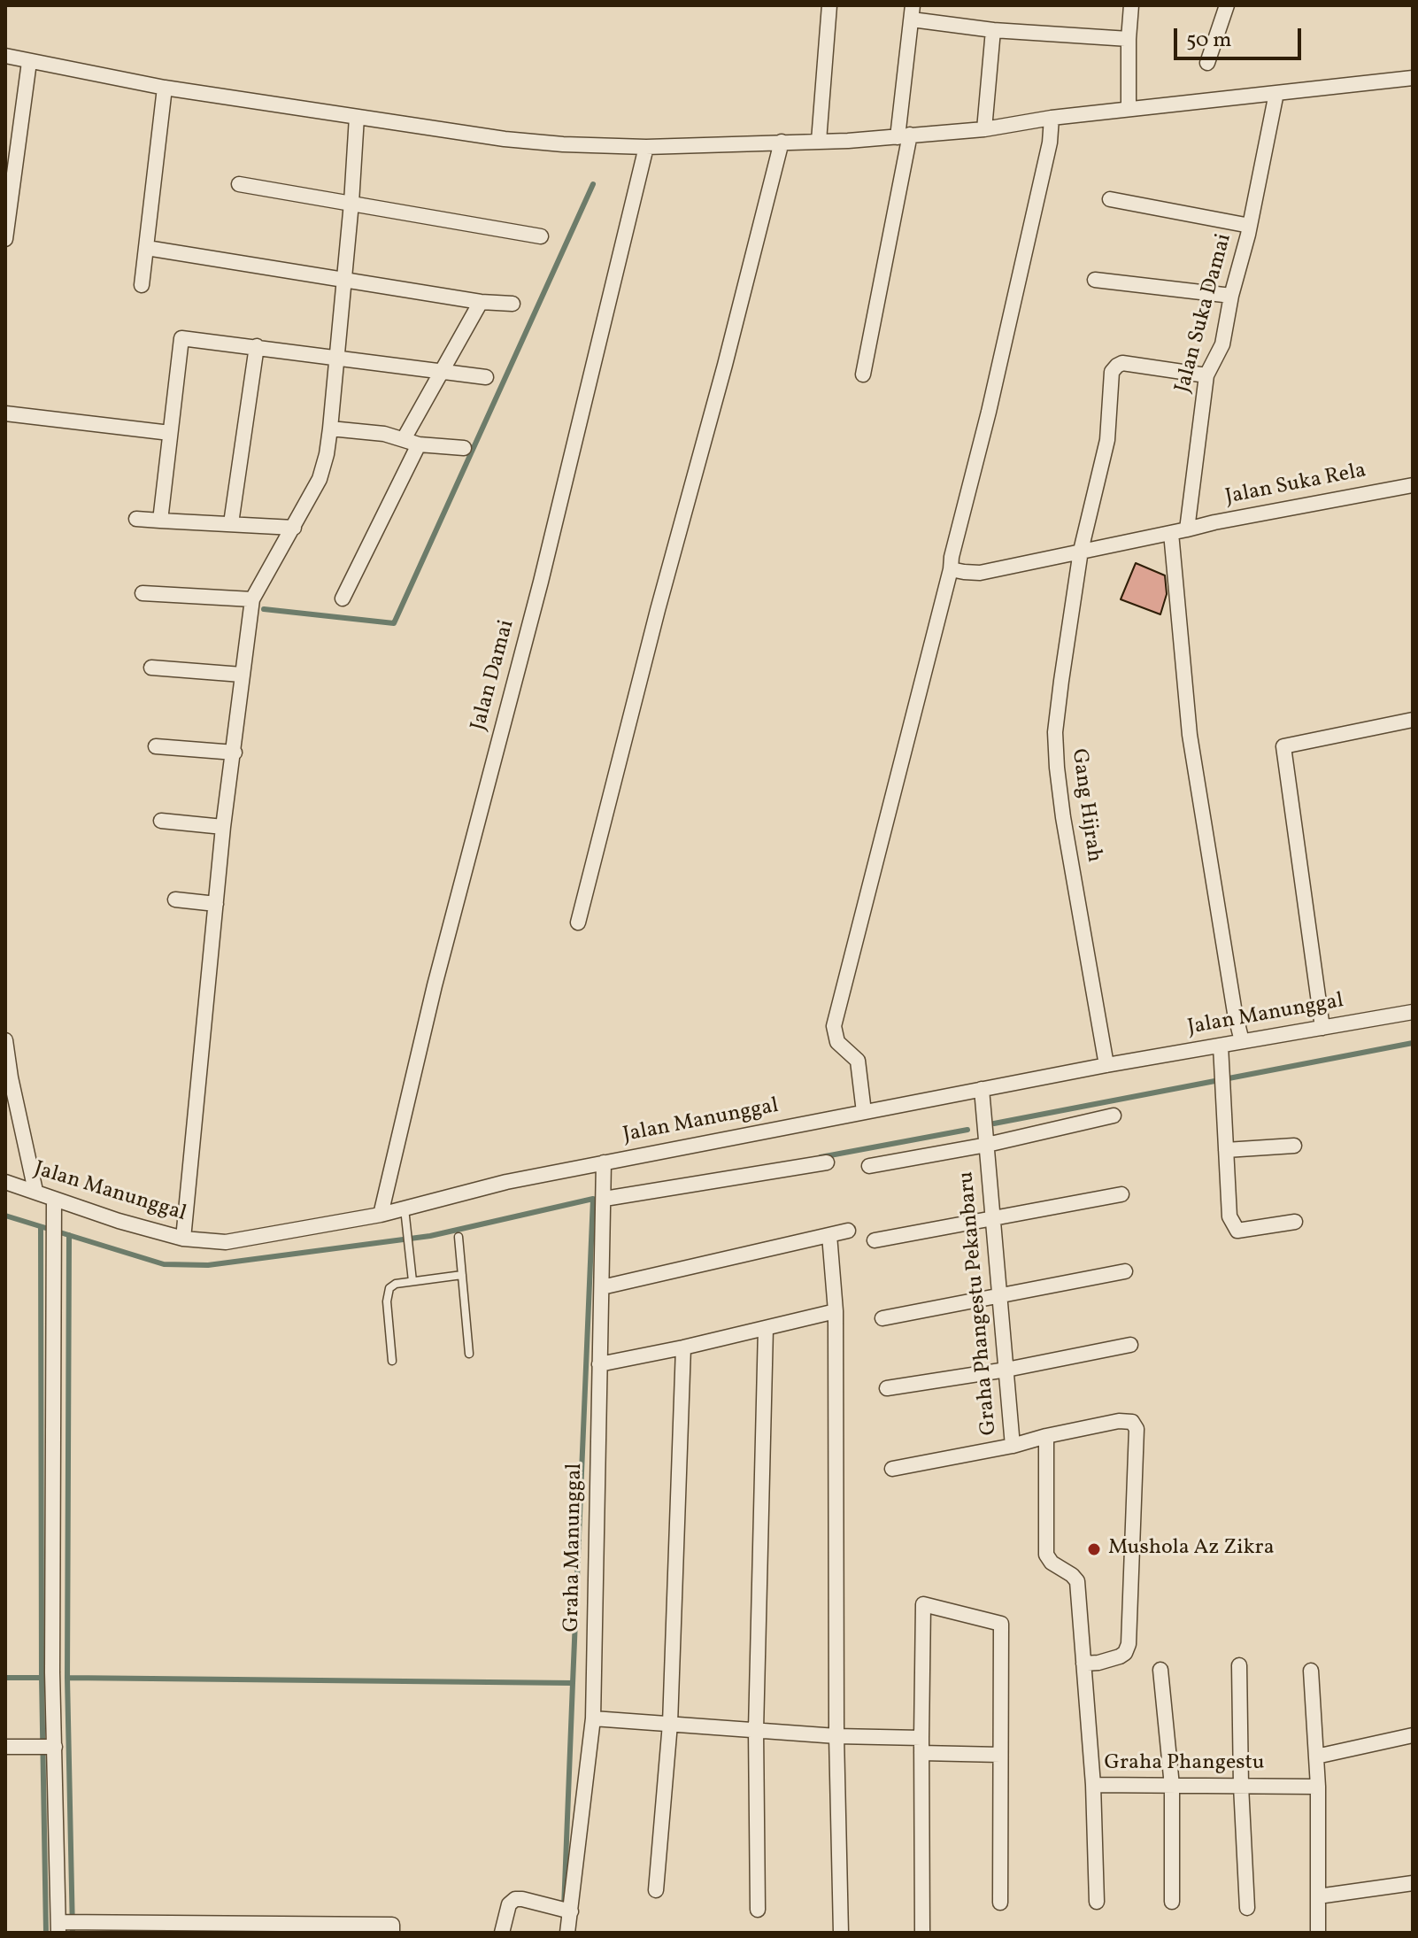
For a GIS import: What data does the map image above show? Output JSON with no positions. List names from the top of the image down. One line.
{"streets":{"street":["Jalan Suka Damai","Jalan Suka Rela","Jalan Damai","Gang Hijrah","Jalan Manunggal","Graha Phangestu Pekanbaru","Graha Manunggal","Graha Phangestu"]},"crossings":[["Jalan Suka Damai","Jalan Suka Rela"],["Jalan Suka Damai","Gang Hijrah"],["Jalan Damai","Jalan Manunggal"],["Gang Hijrah","Jalan Manunggal"],["Jalan Manunggal","Graha Phangestu Pekanbaru"],["Jalan Manunggal","Graha Manunggal"],["Graha Phangestu Pekanbaru","Graha Phangestu"]],"places":["Mushola Az Zikra"],"scale_bar":"50 m"}
